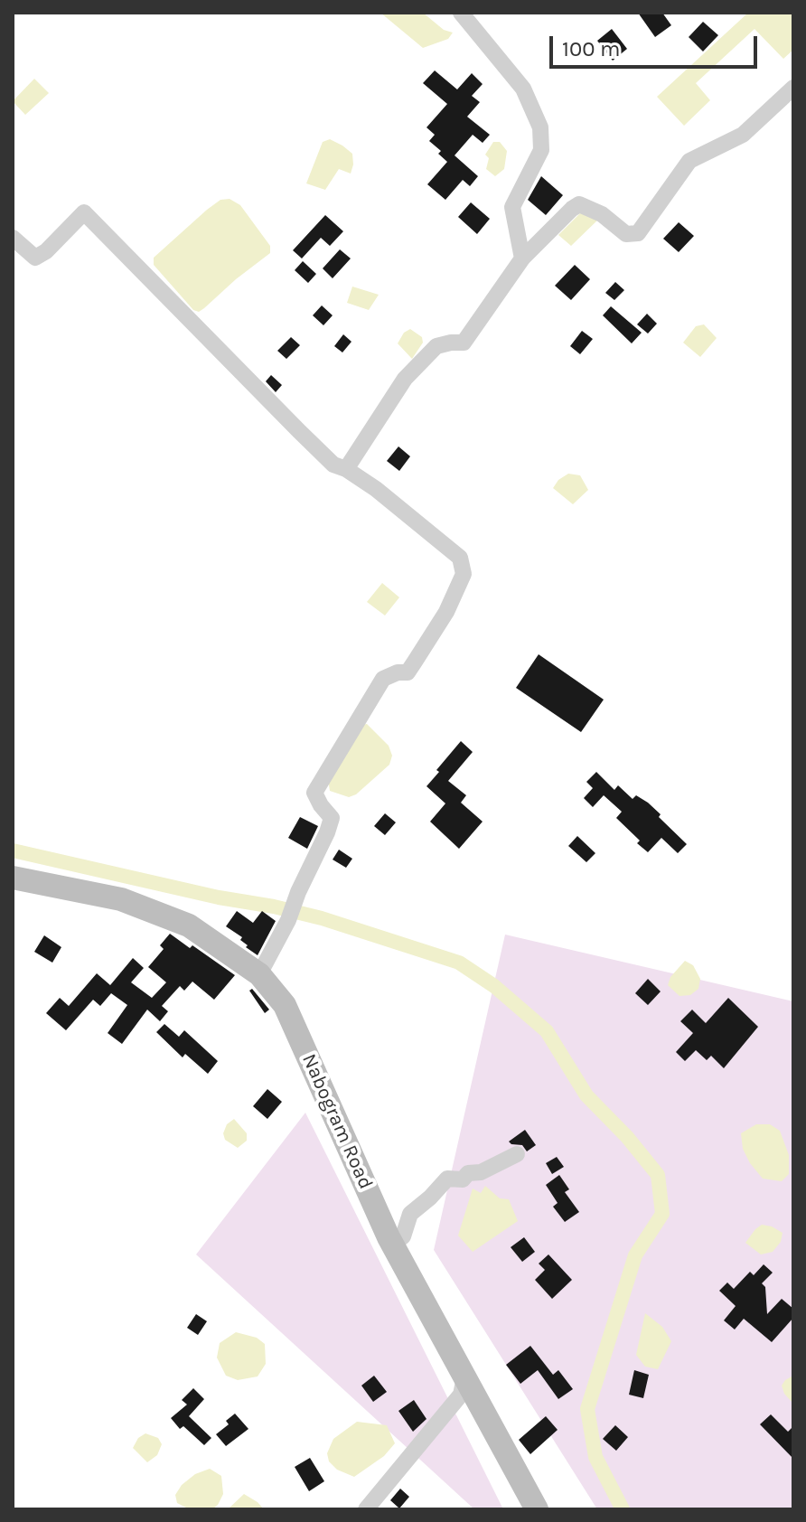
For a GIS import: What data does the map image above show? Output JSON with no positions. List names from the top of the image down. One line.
{"streets":{"main road":["Nabogram Road"]},"scale_bar":"100 m"}
